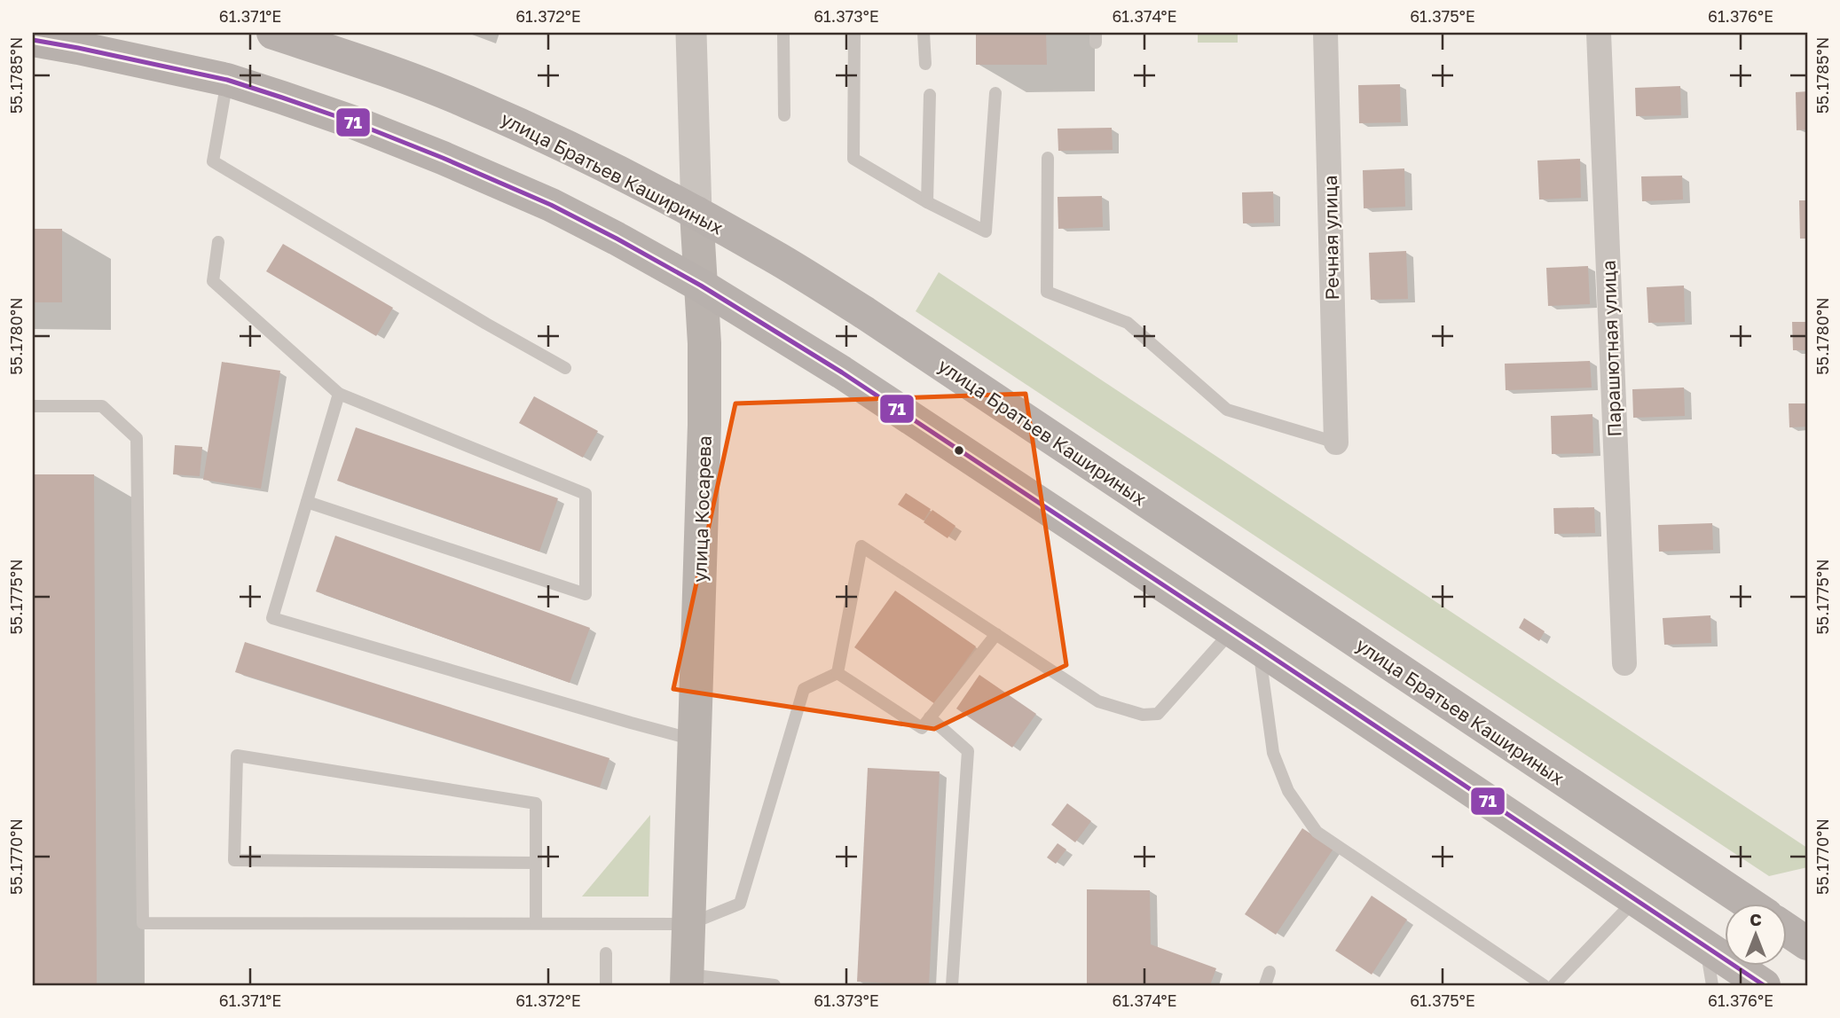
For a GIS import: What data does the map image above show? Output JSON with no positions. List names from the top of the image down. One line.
{"streets":{"main road":["улица Братьев Кашириных","улица Косарева"],"street":["Речная улица","Парашютная улица"]},"crossings":[["улица Братьев Кашириных","улица Косарева"]],"lines":["transit line 71"],"north":"top","coordinates":["61.371°E","61.372°E","61.373°E","61.374°E","61.375°E","61.376°E","55.1785°N","55.1780°N","55.1775°N","55.1770°N"]}
